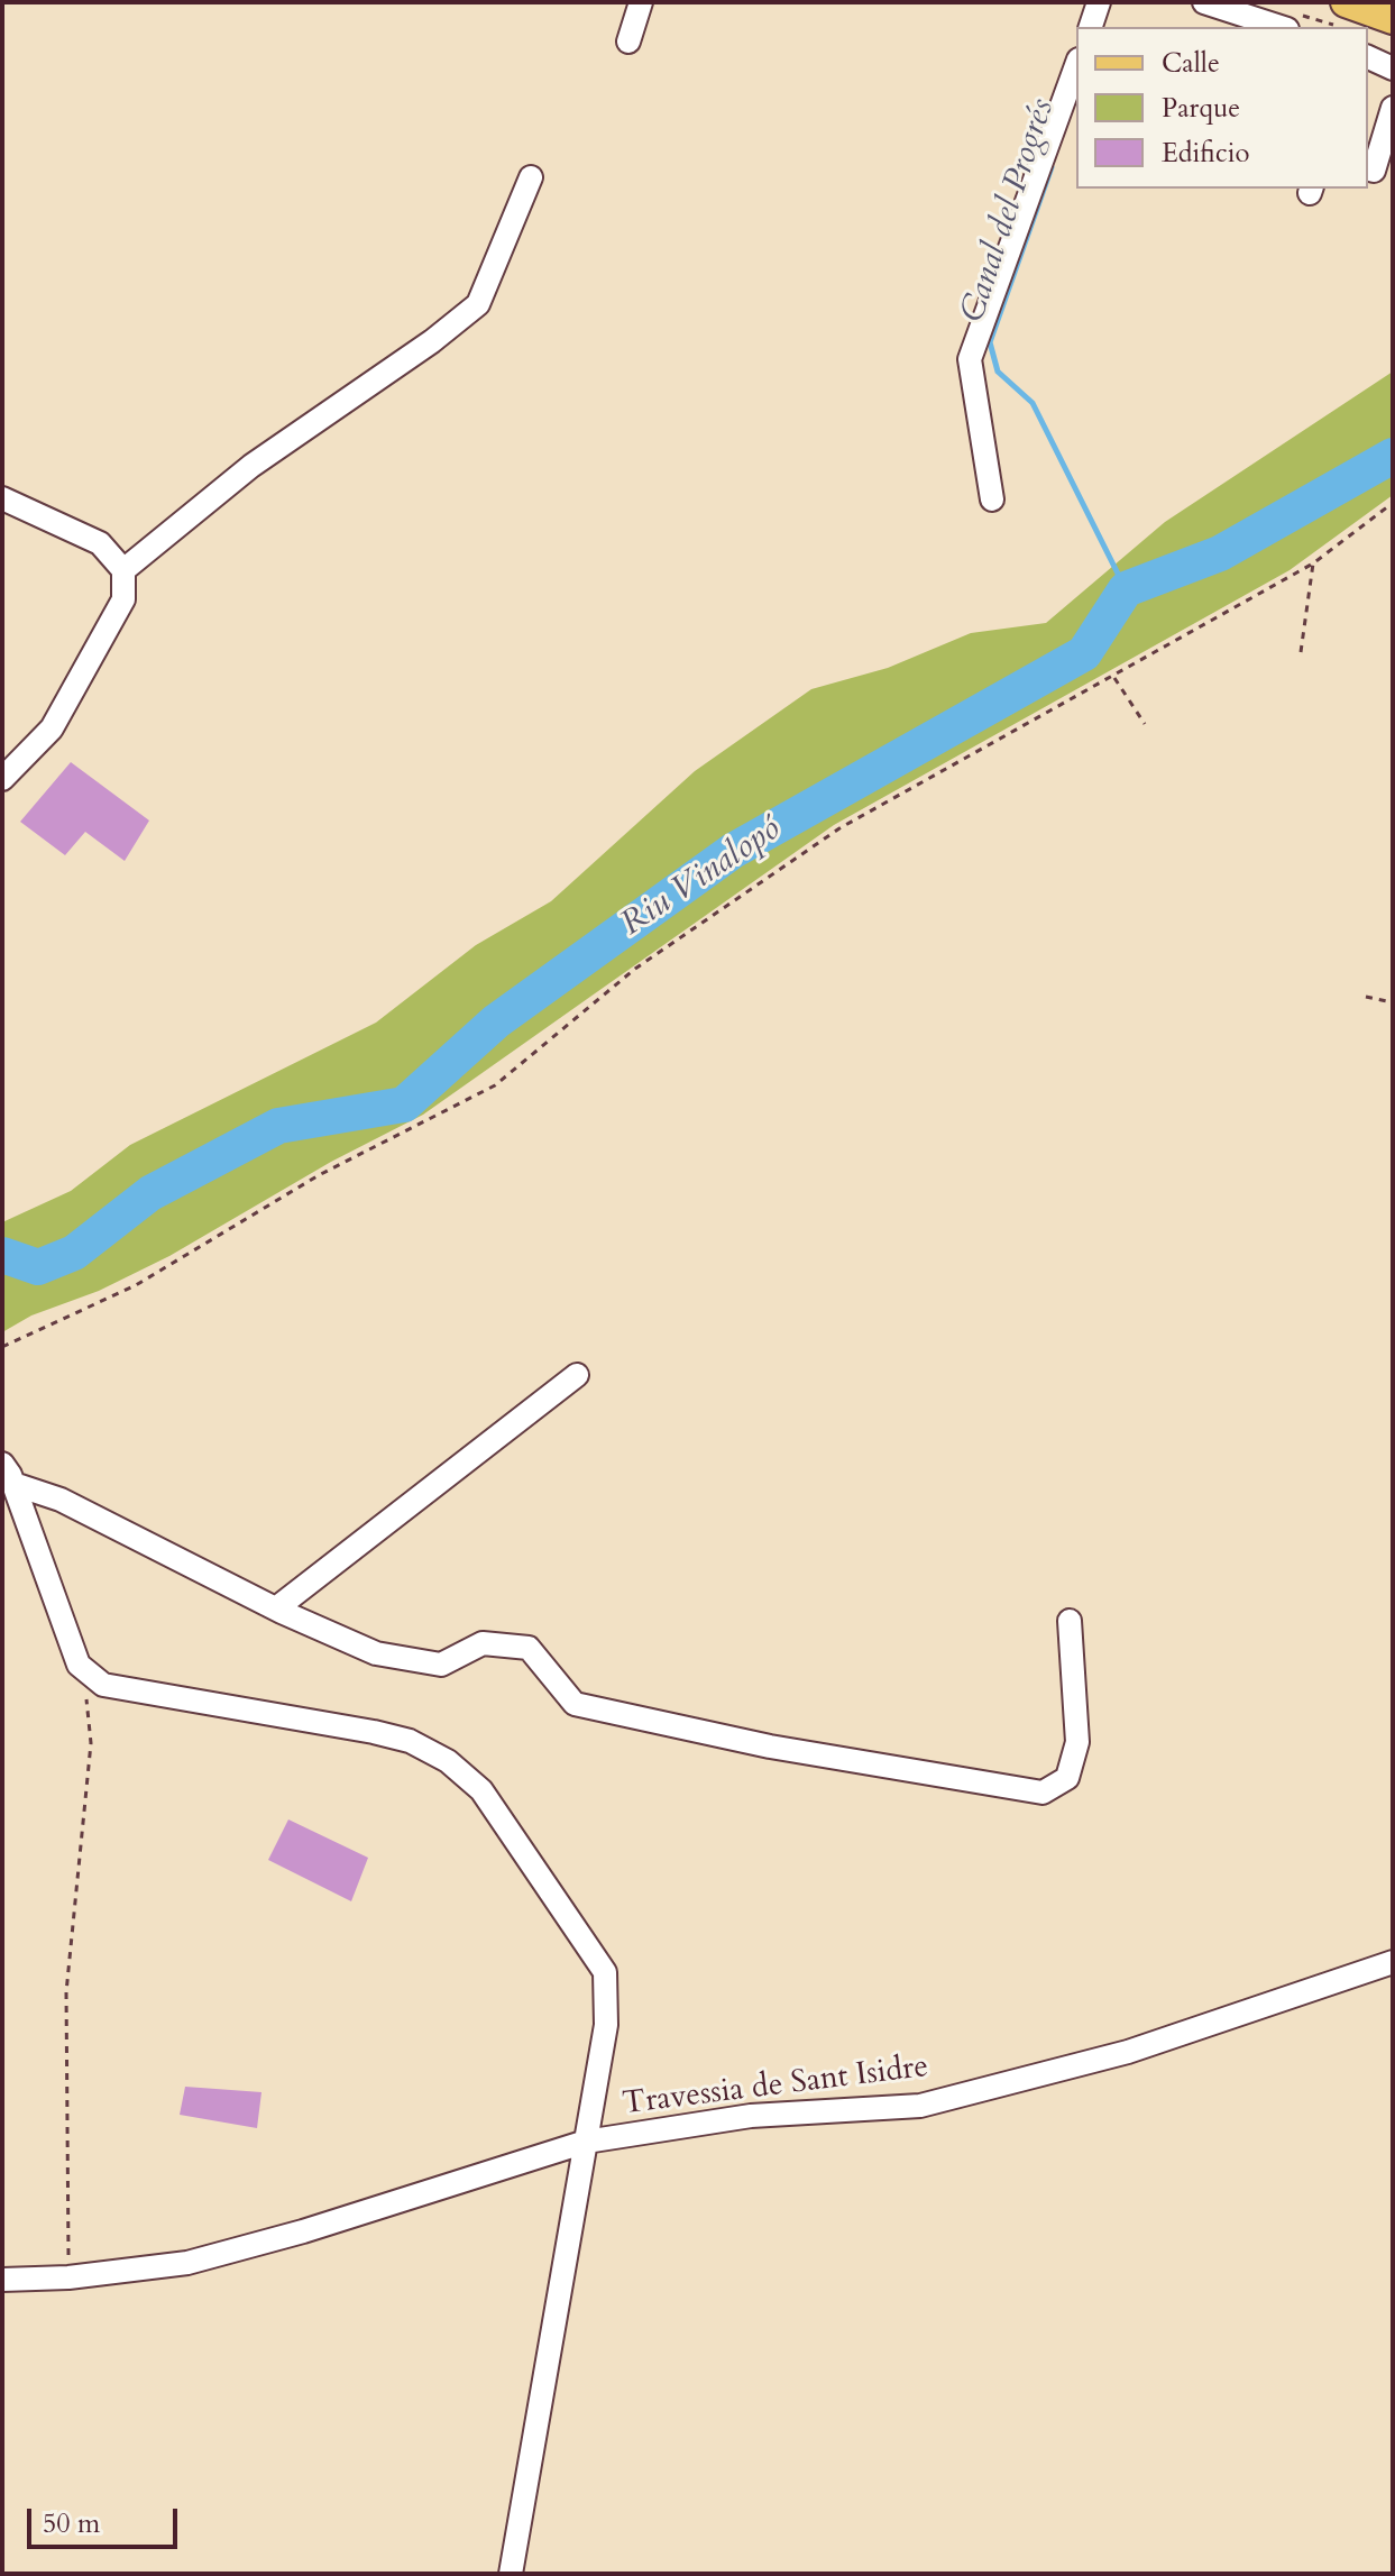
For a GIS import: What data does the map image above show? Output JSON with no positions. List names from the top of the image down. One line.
{"streets":{"street":["Travessia de Sant Isidre"]},"water":["Canal del Progrés","Riu Vinalopó"],"legend":["Calle","Parque","Edificio"],"scale_bar":"50 m"}
